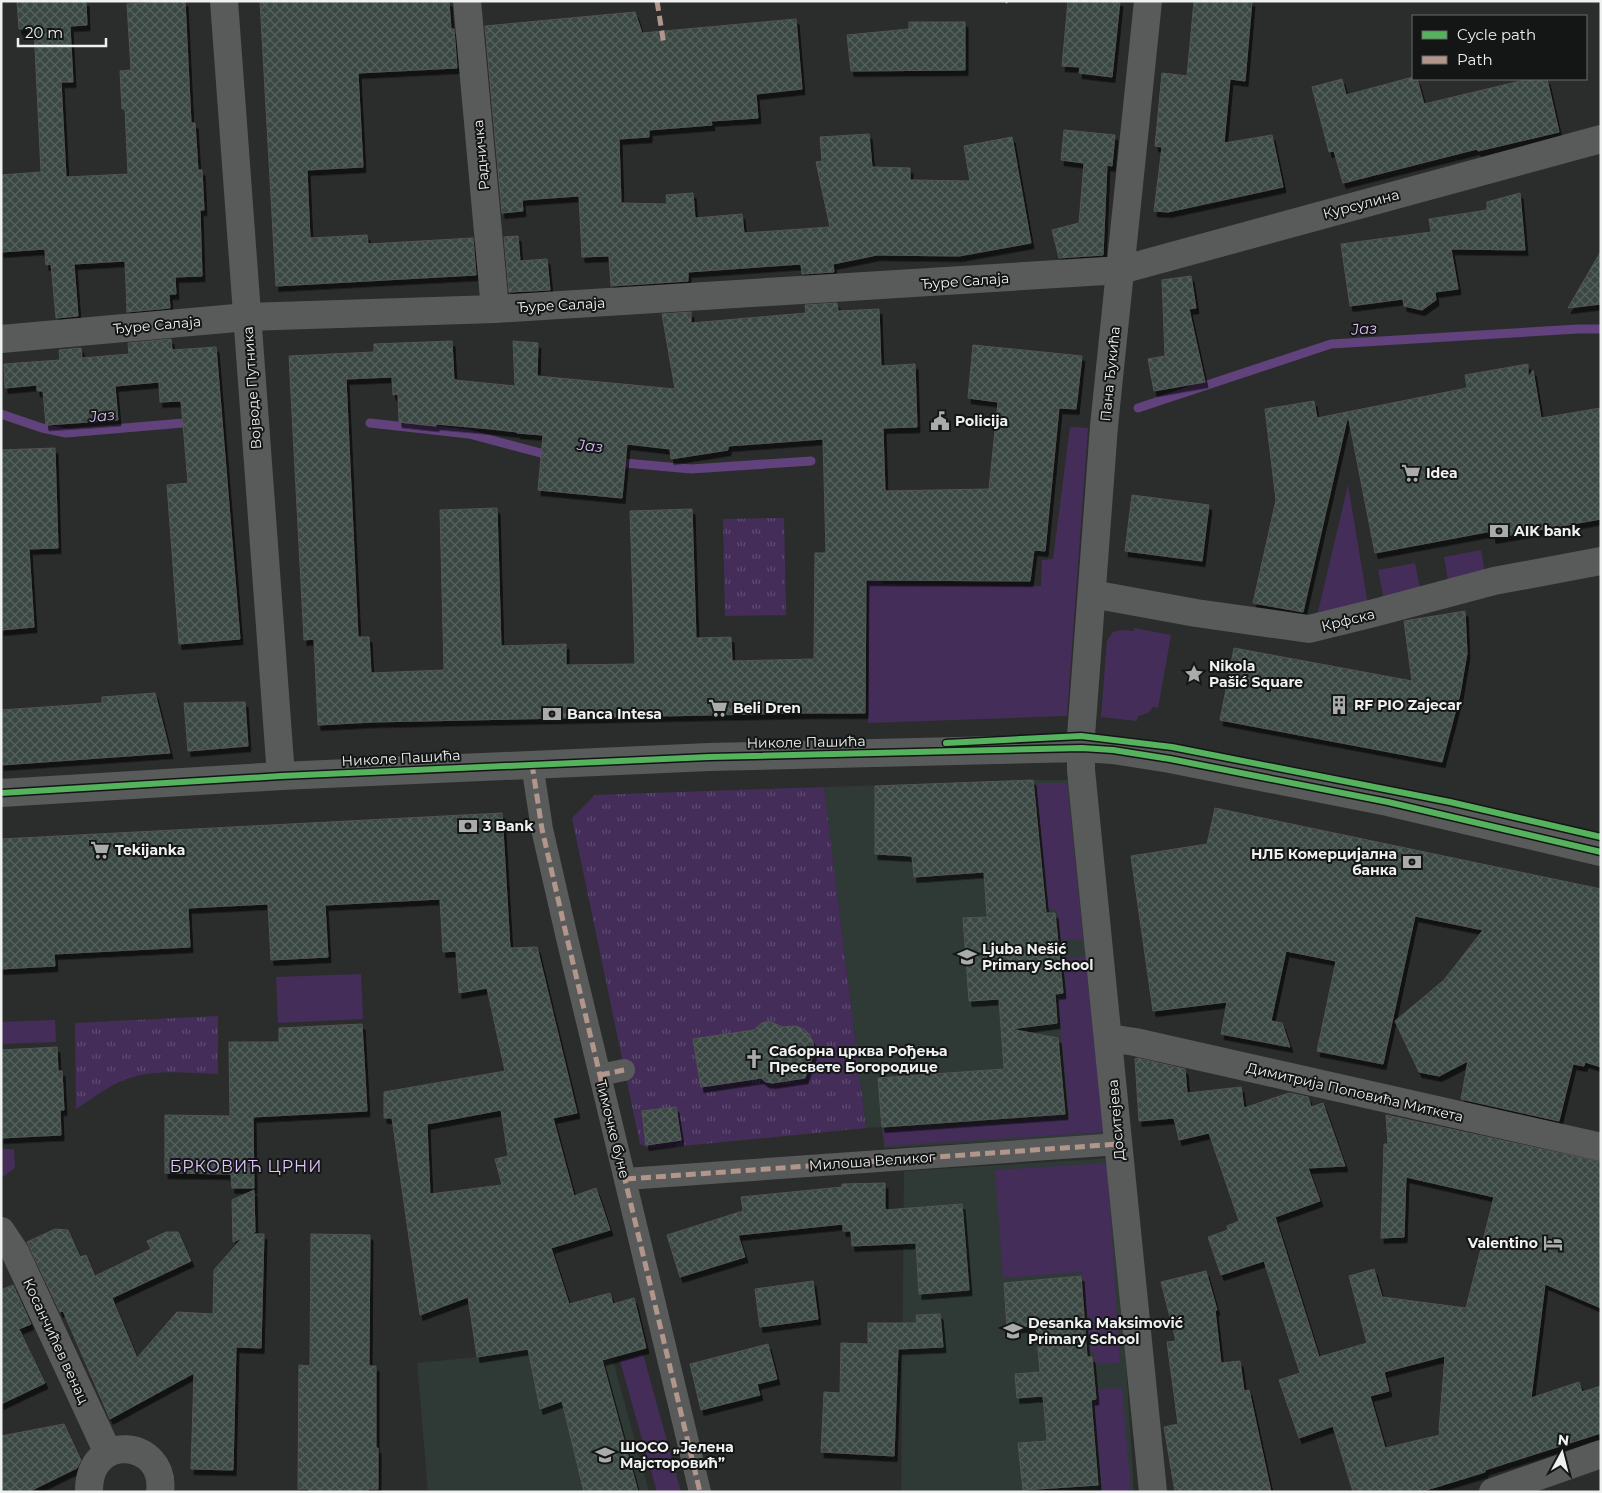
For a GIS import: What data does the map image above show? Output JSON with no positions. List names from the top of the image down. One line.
{"streets":{"street":["Радничка","Курсулина","Ђуре Салаја","Пана Ђукића","Војводе Путника","Крфска","Николе Пашића","Димитрија Поповића Миткета","Доситејева","Тимочке буне","Милоша Великог","Косанчићев венац"]},"crossings":[["Радничка","Ђуре Салаја"],["Курсулина","Ђуре Салаја"],["Курсулина","Пана Ђукића"],["Ђуре Салаја","Пана Ђукића"],["Ђуре Салаја","Војводе Путника"],["Пана Ђукића","Крфска"],["Пана Ђукића","Николе Пашића"],["Пана Ђукића","Доситејева"],["Војводе Путника","Николе Пашића"],["Николе Пашића","Доситејева"],["Николе Пашића","Тимочке буне"],["Димитрија Поповића Миткета","Доситејева"],["Доситејева","Милоша Великог"],["Тимочке буне","Милоша Великог"]],"districts":["БРКОВИЋ ЦРНИ"],"water":["Јаз"],"places":{"public building":["Policija"],"supermarket":["Idea","Beli Dren","Tekijanka"],"bank":["AIK bank","Banca Intesa","3 Bank","НЛБ Комерцијална банка"],"place":["Nikola Pašić Square"],"building":["RF PIO Zajecar"],"school or university":["Ljuba Nešić Primary School","Desanka Maksimović Primary School","ШОСО „Јелена Мајсторовић”"],"church":["Саборна црква Рођења Пресвете Богородице"],"hotel":["Valentino"]},"legend":["Cycle path","Path"],"scale_bar":"20 m","north":"top"}
